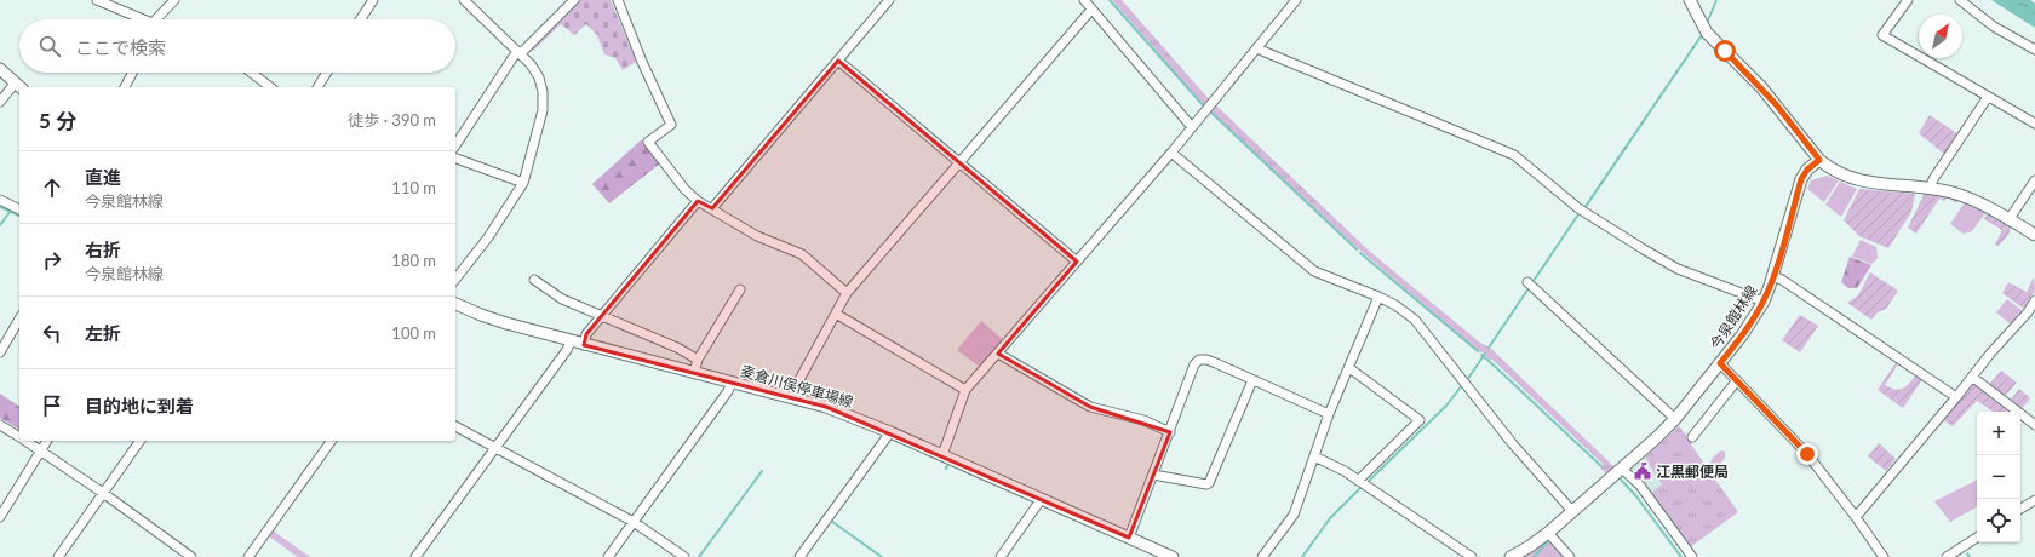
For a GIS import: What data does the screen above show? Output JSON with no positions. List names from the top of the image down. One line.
{"streets":{"main road":["今泉館林線","麦倉川俣停車場線"]},"places":{"public building":["江黒郵便局"]},"north":"top right","page":{"search":"ここで検索","heading":["5 分","徒歩 · 390 m"],"list":[["直進","今泉館林線","110 m"],["右折","今泉館林線","180 m"],["左折","100 m"],"目的地に到着"],"map_buttons":["+","−"]}}
